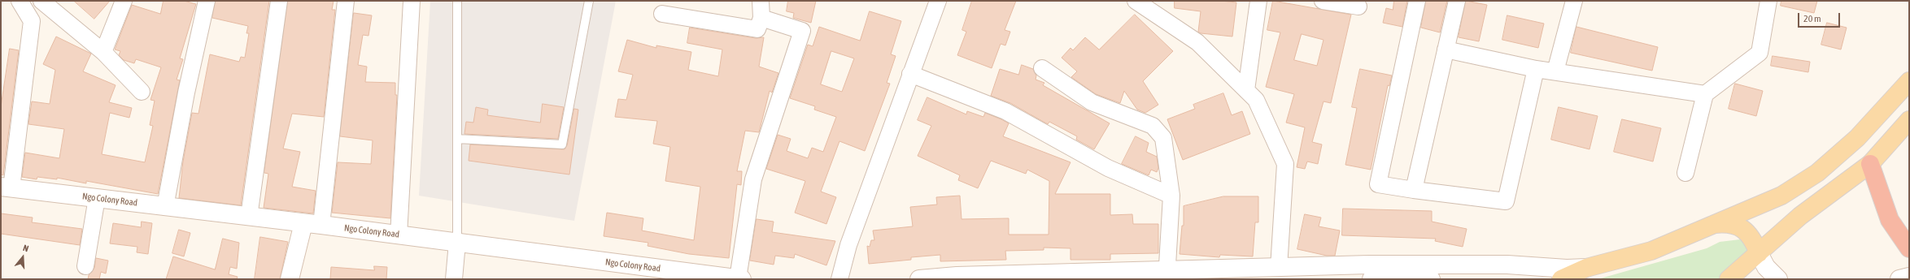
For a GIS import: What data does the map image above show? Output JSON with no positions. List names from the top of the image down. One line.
{"streets":{"street":["Ngo Colony Road"]},"scale_bar":"20 m","north":"top"}
